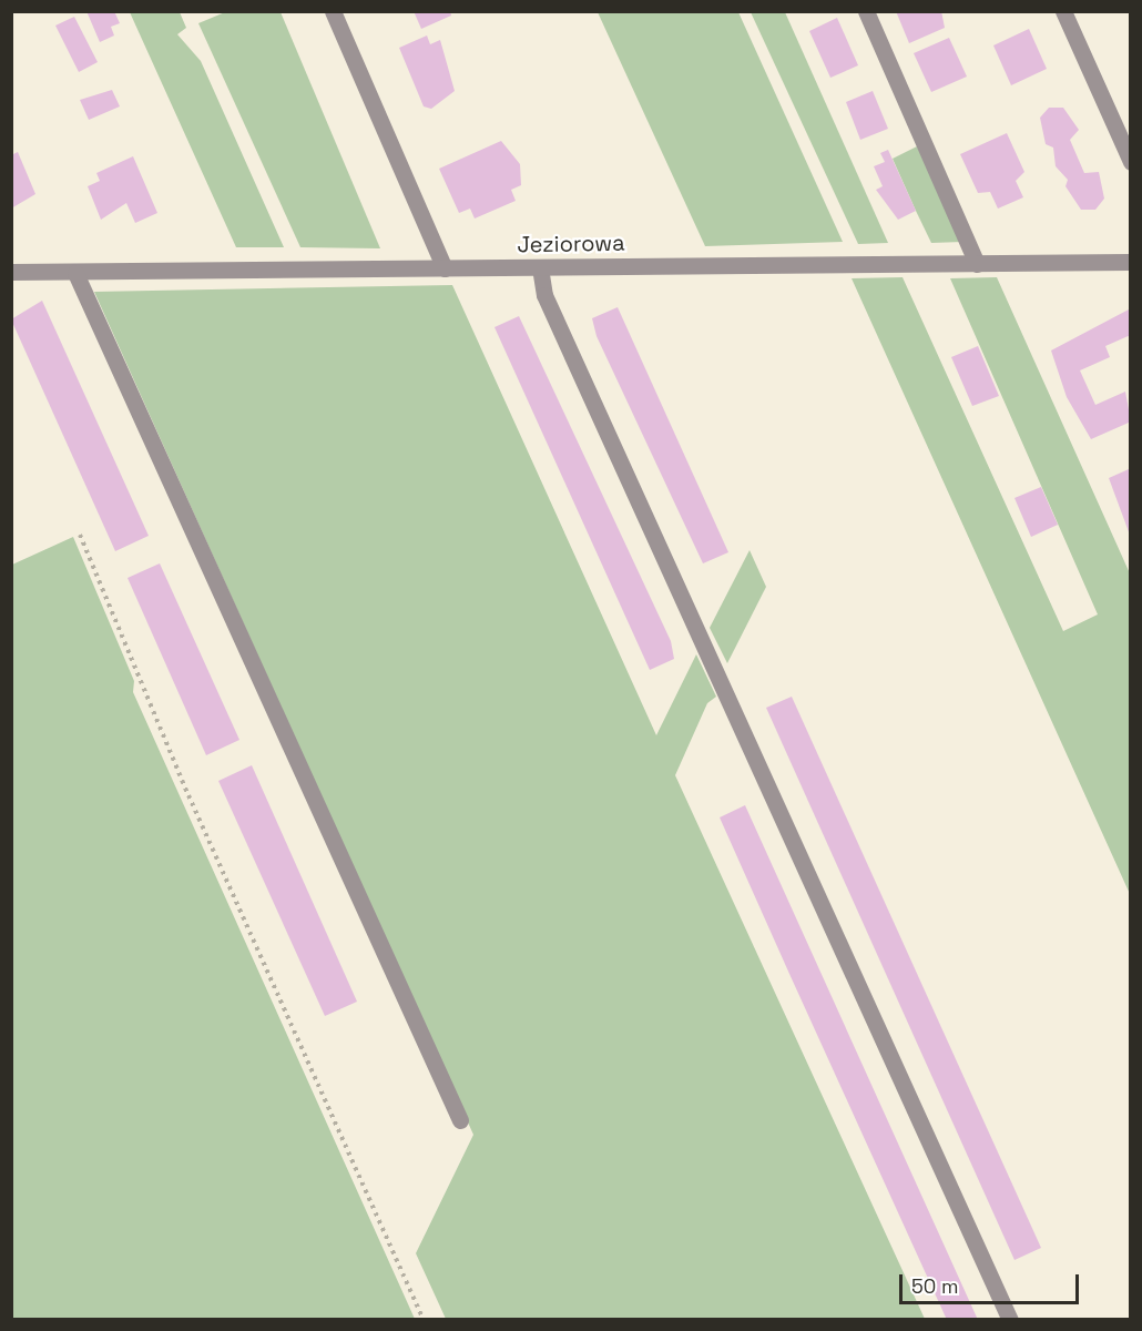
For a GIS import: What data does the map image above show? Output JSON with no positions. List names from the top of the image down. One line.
{"streets":{"street":["Jeziorowa"]},"scale_bar":"50 m"}
